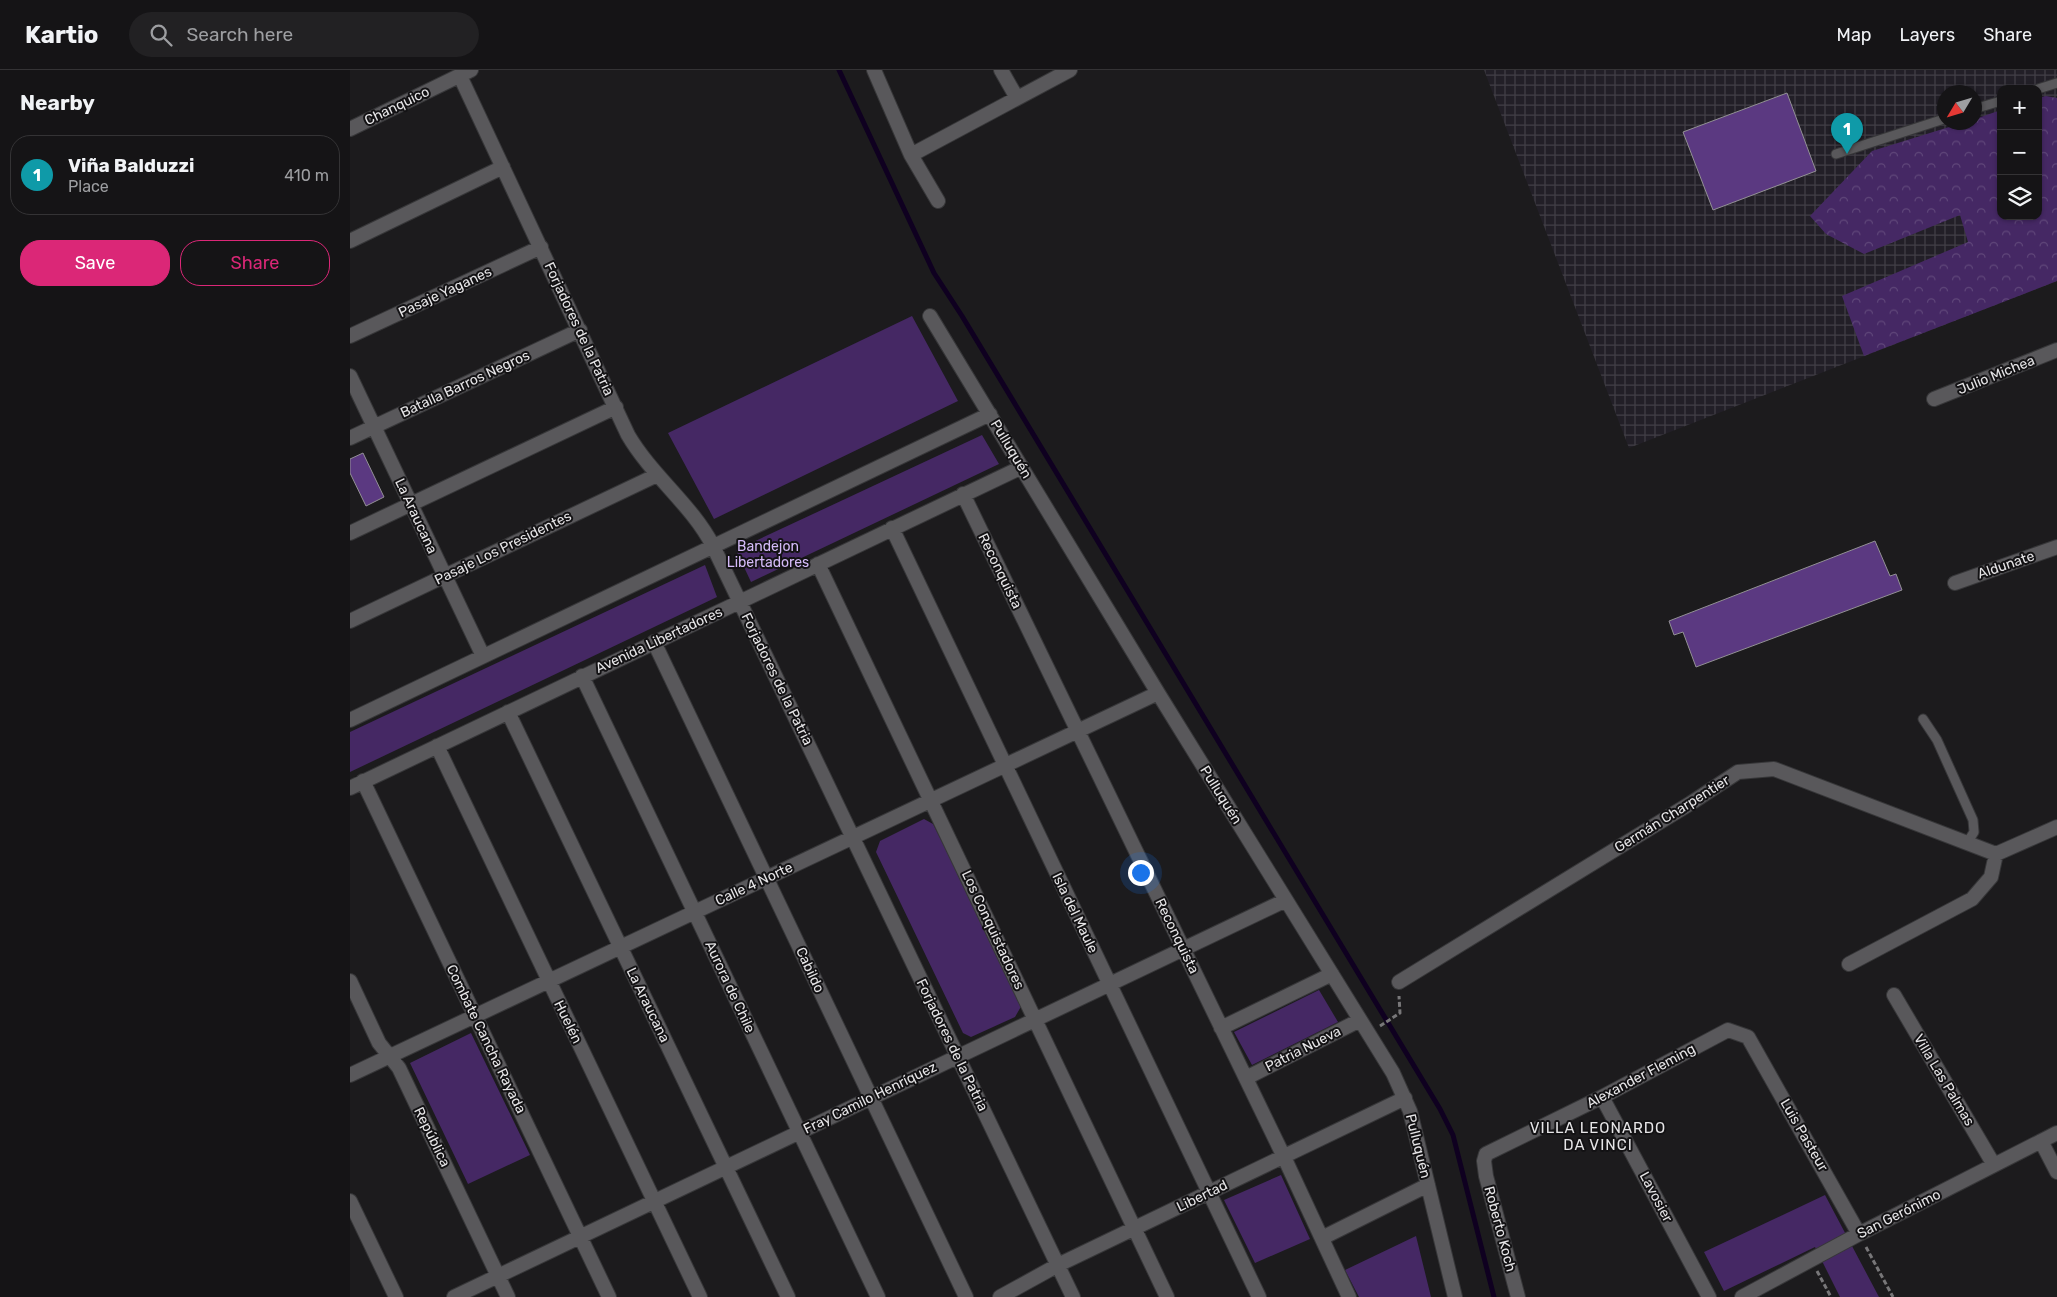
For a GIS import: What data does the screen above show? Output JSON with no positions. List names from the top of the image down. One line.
{"streets":{"street":["Chanquico","Pasaje Yaganes","Forjadores de la Patria","Julio Michea","Batalla Barros Negros","Pulluquén","La Araucana","Pasaje Los Presidentes","Aldunate","Reconquista","Avenida Libertadores","Germán Charpentier","Calle 4 Norte","Isla del Maule","Los Conquistadores","Cabildo","Aurora de Chile","Huelén","Combate Cancha Rayada","Patria Nueva","Alexander Fleming","Villa Las Palmas","Fray Camilo Henríquez","Luis Pasteur","República","Libertad","Lavosier","San Gerónimo","Roberto Koch"]},"crossings":[["Chanquico","Forjadores de la Patria"],["Pasaje Yaganes","Forjadores de la Patria"],["Forjadores de la Patria","Batalla Barros Negros"],["Forjadores de la Patria","Pasaje Los Presidentes"],["Forjadores de la Patria","Avenida Libertadores"],["Forjadores de la Patria","Calle 4 Norte"],["Forjadores de la Patria","Fray Camilo Henríquez"],["Forjadores de la Patria","Libertad"],["Batalla Barros Negros","La Araucana"],["Pulluquén","Avenida Libertadores"],["Pulluquén","Calle 4 Norte"],["Pulluquén","Patria Nueva"],["Pulluquén","Fray Camilo Henríquez"],["Pulluquén","Libertad"],["La Araucana","Pasaje Los Presidentes"],["La Araucana","Avenida Libertadores"],["La Araucana","Calle 4 Norte"],["La Araucana","Fray Camilo Henríquez"],["Reconquista","Avenida Libertadores"],["Reconquista","Calle 4 Norte"],["Reconquista","Patria Nueva"],["Reconquista","Fray Camilo Henríquez"],["Reconquista","Libertad"],["Avenida Libertadores","Isla del Maule"],["Avenida Libertadores","Los Conquistadores"],["Avenida Libertadores","Cabildo"],["Avenida Libertadores","Aurora de Chile"],["Avenida Libertadores","Huelén"],["Avenida Libertadores","Combate Cancha Rayada"],["Calle 4 Norte","Isla del Maule"],["Calle 4 Norte","Los Conquistadores"],["Calle 4 Norte","Cabildo"],["Calle 4 Norte","Aurora de Chile"],["Calle 4 Norte","Huelén"],["Calle 4 Norte","Combate Cancha Rayada"],["Calle 4 Norte","República"],["Isla del Maule","Fray Camilo Henríquez"],["Isla del Maule","Libertad"],["Los Conquistadores","Fray Camilo Henríquez"],["Los Conquistadores","Libertad"],["Cabildo","Fray Camilo Henríquez"],["Aurora de Chile","Fray Camilo Henríquez"],["Huelén","Fray Camilo Henríquez"],["Combate Cancha Rayada","Fray Camilo Henríquez"],["Alexander Fleming","Luis Pasteur"],["Alexander Fleming","Lavosier"],["Alexander Fleming","Roberto Koch"],["Villa Las Palmas","San Gerónimo"],["Fray Camilo Henríquez","República"],["Luis Pasteur","San Gerónimo"]],"districts":["VILLA LEONARDO DA VINCI"],"parks":["Bandejon Libertadores"],"north":"bottom left","page":{"header":"Kartio","search":"Search here","nav":["Map","Layers","Share"],"heading":"Nearby","map_buttons":["+","−"],"pins":"1","list":[{"mark":"1","name":"Viña Balduzzi","note":"Place","value":"410 m"}],"buttons":["Save","Share"]}}
